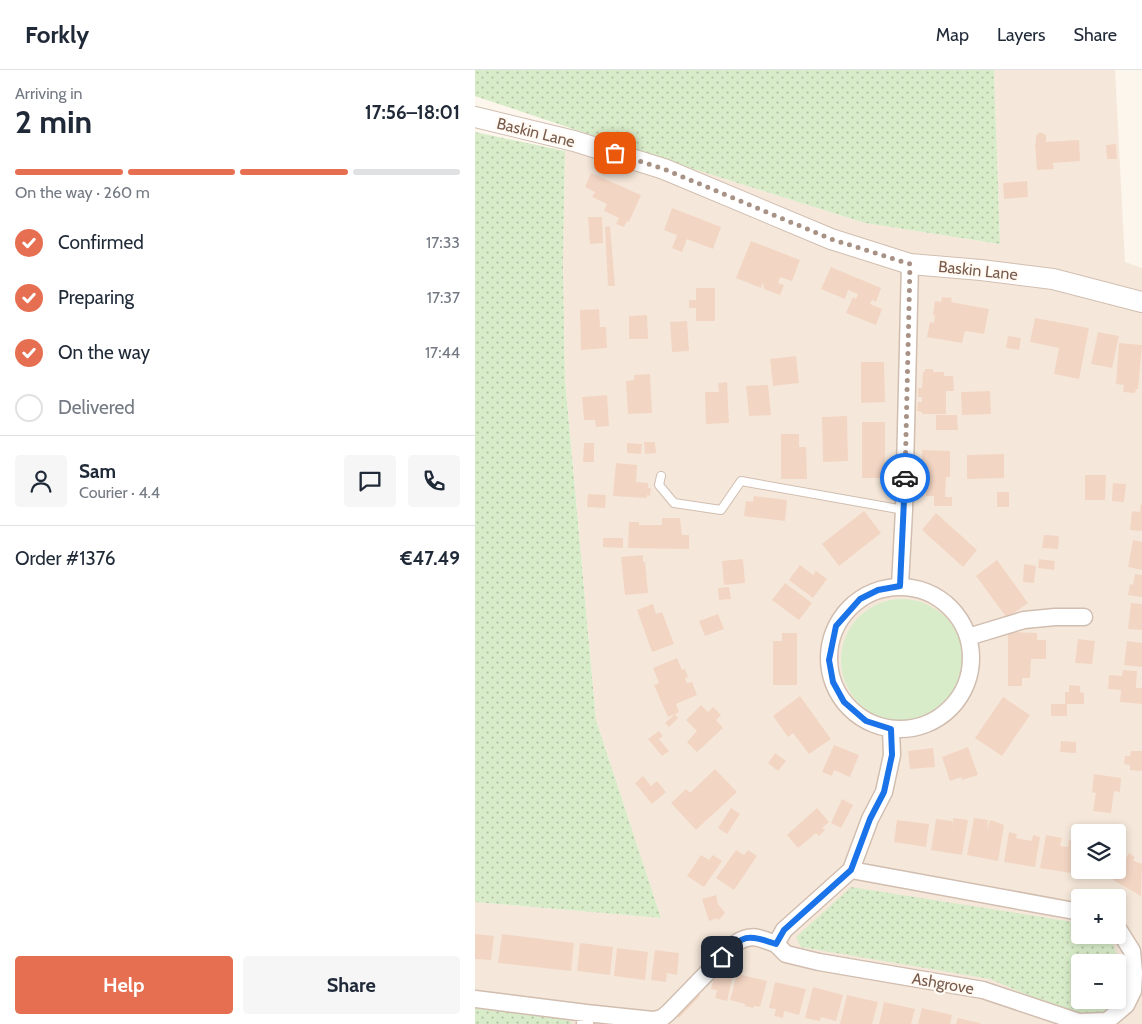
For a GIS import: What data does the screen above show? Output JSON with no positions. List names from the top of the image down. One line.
{"streets":{"street":["Baskin Lane","Ashgrove"]},"page":{"header":"Forkly","nav":["Map","Layers","Share"],"heading":["2 min","Arriving in","17:56–18:01"],"panel":["Sam","Courier · 4.4","Order #1376","€47.49"],"bar":"On the way · 260 m","list":[["Confirmed","17:33"],["Preparing","17:37"],["On the way","17:44"],"Delivered"],"map_buttons":["+","−"],"buttons":["Help","Share"]}}
